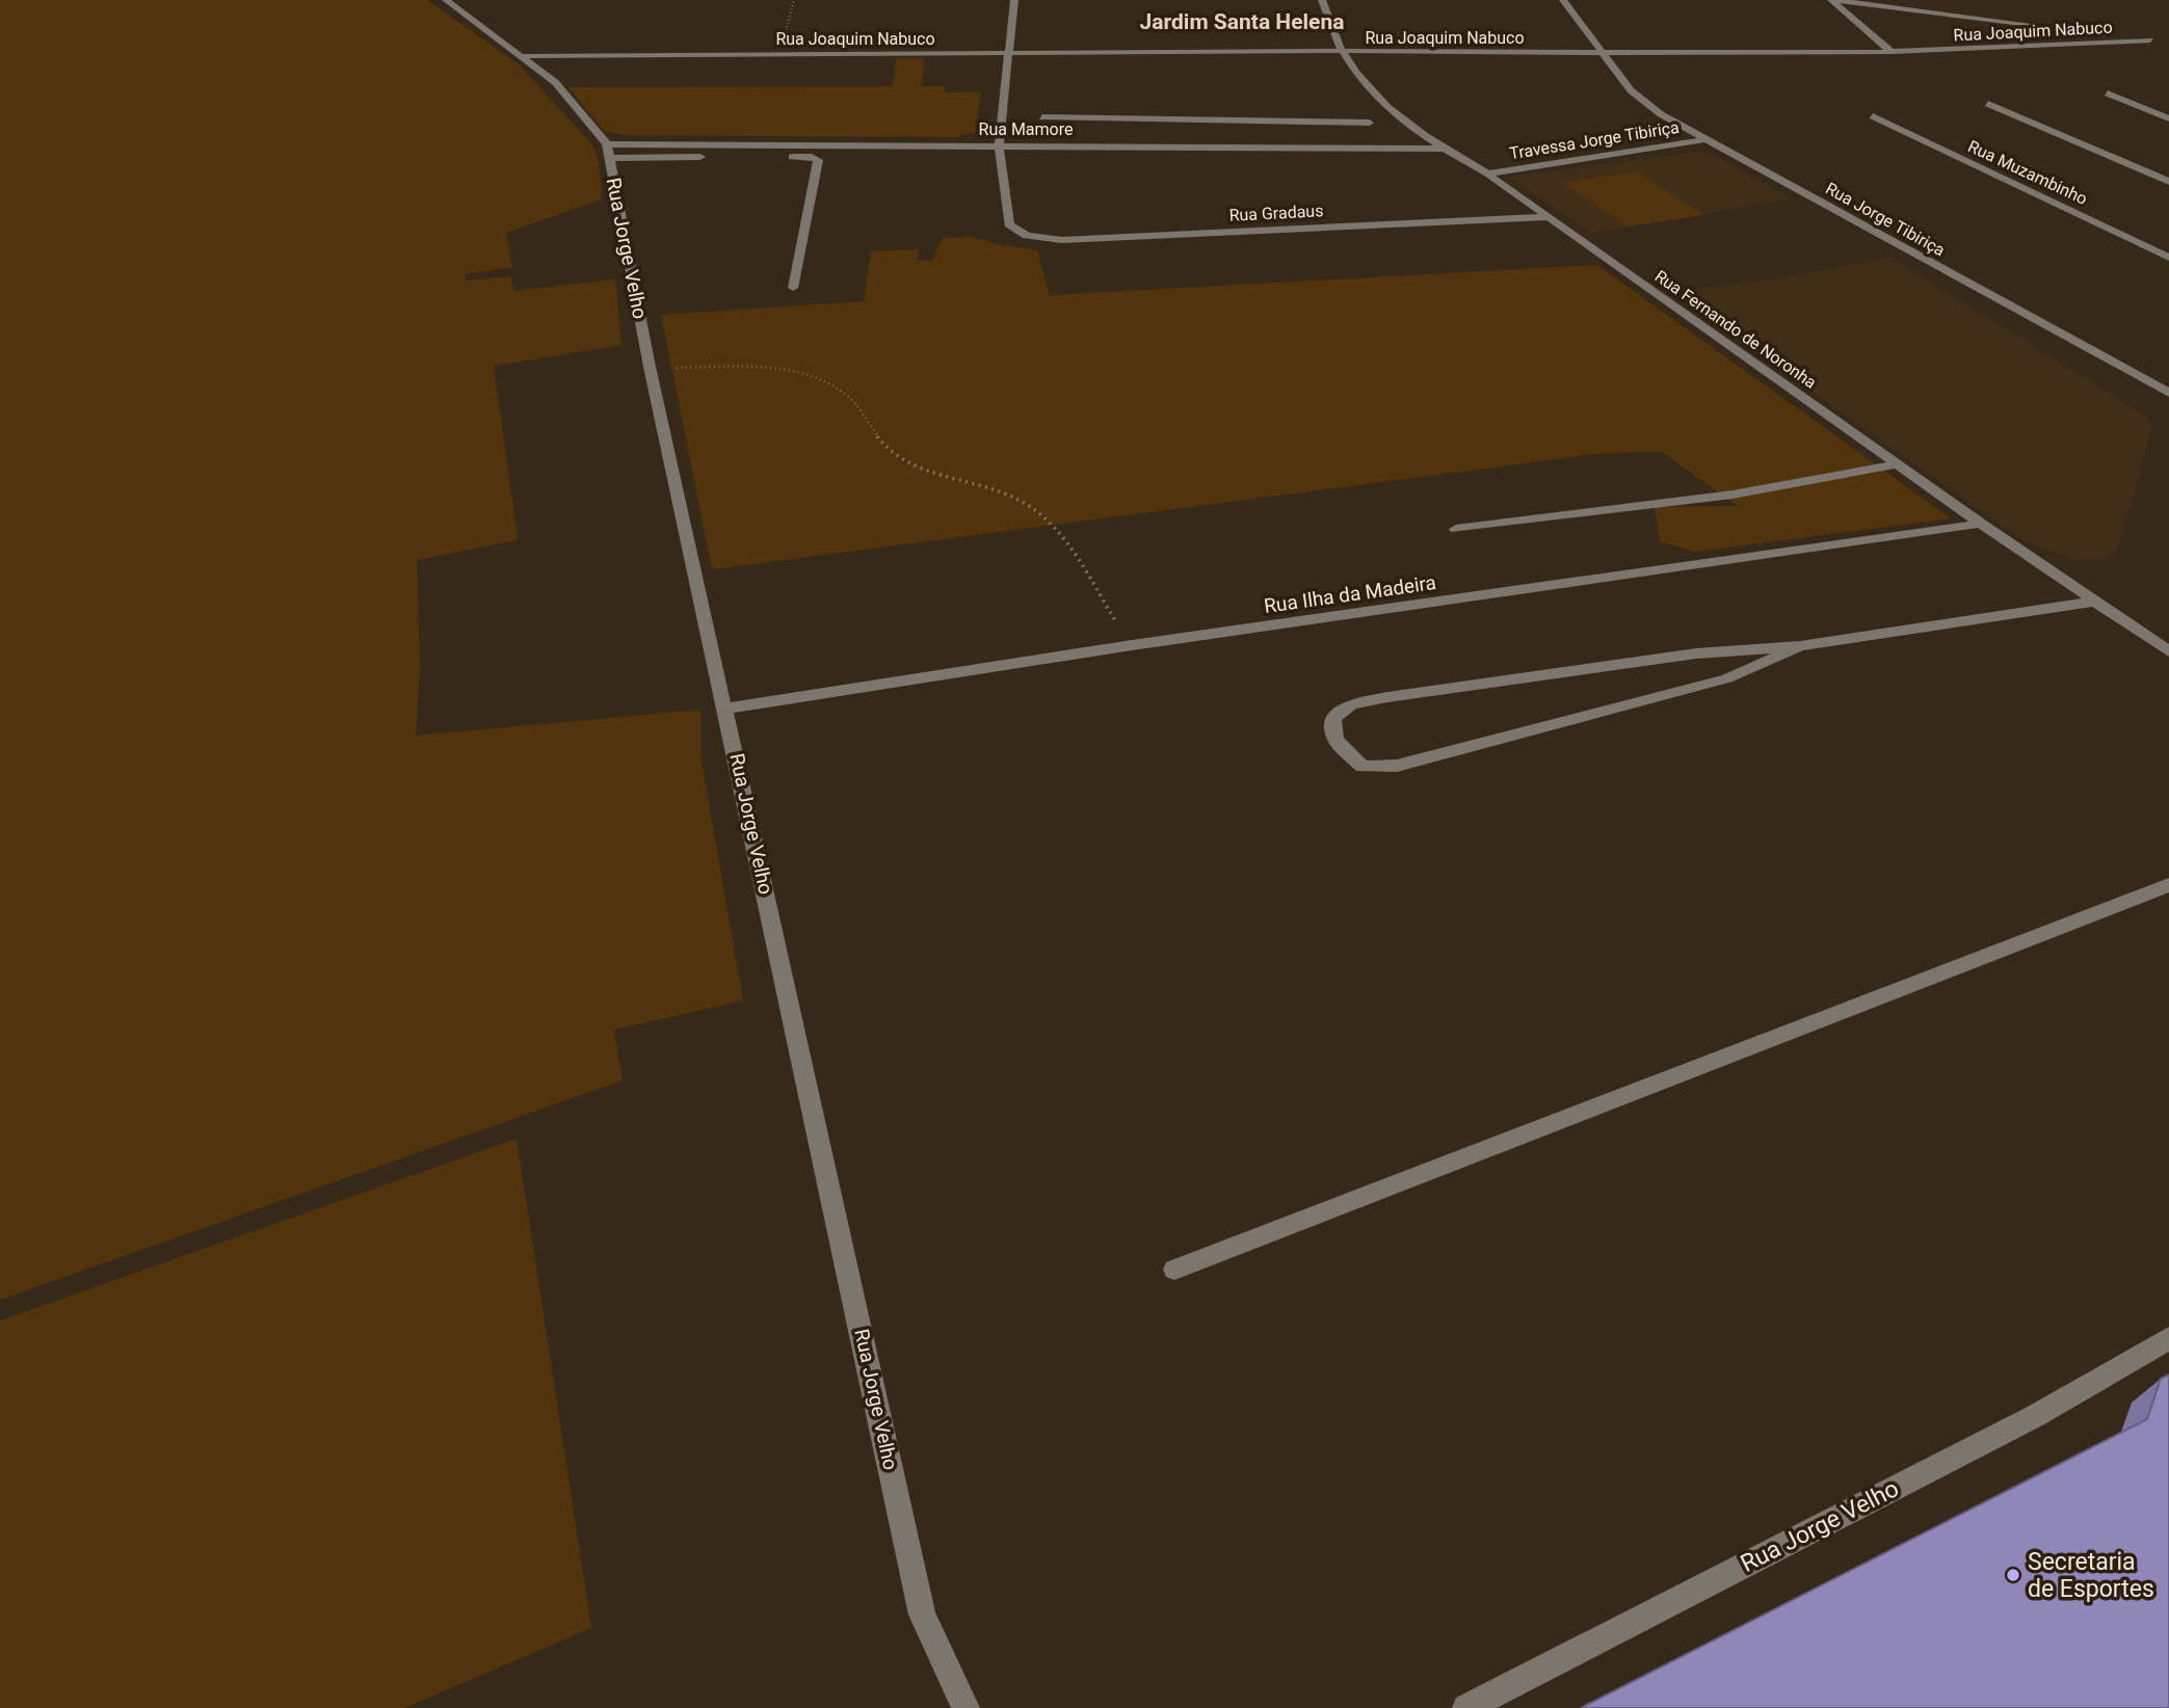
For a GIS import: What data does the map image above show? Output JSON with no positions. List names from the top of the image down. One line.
{"streets":{"street":["Rua Joaquim Nabuco","Rua Mamore","Travessa Jorge Tibiriça","Rua Muzambinho","Rua Gradaus","Rua Jorge Tibiriça","Rua Jorge Velho","Rua Fernando de Noronha","Rua Ilha da Madeira"]},"crossings":[["Rua Joaquim Nabuco","Rua Jorge Tibiriça"],["Rua Joaquim Nabuco","Rua Jorge Velho"],["Rua Joaquim Nabuco","Rua Fernando de Noronha"],["Rua Mamore","Rua Gradaus"],["Rua Mamore","Rua Jorge Velho"],["Rua Mamore","Rua Fernando de Noronha"],["Travessa Jorge Tibiriça","Rua Jorge Tibiriça"],["Travessa Jorge Tibiriça","Rua Fernando de Noronha"],["Rua Gradaus","Rua Fernando de Noronha"],["Rua Jorge Velho","Rua Ilha da Madeira"],["Rua Fernando de Noronha","Rua Ilha da Madeira"]],"districts":["Jardim Santa Helena"],"places":["Secretaria de Esportes"]}
